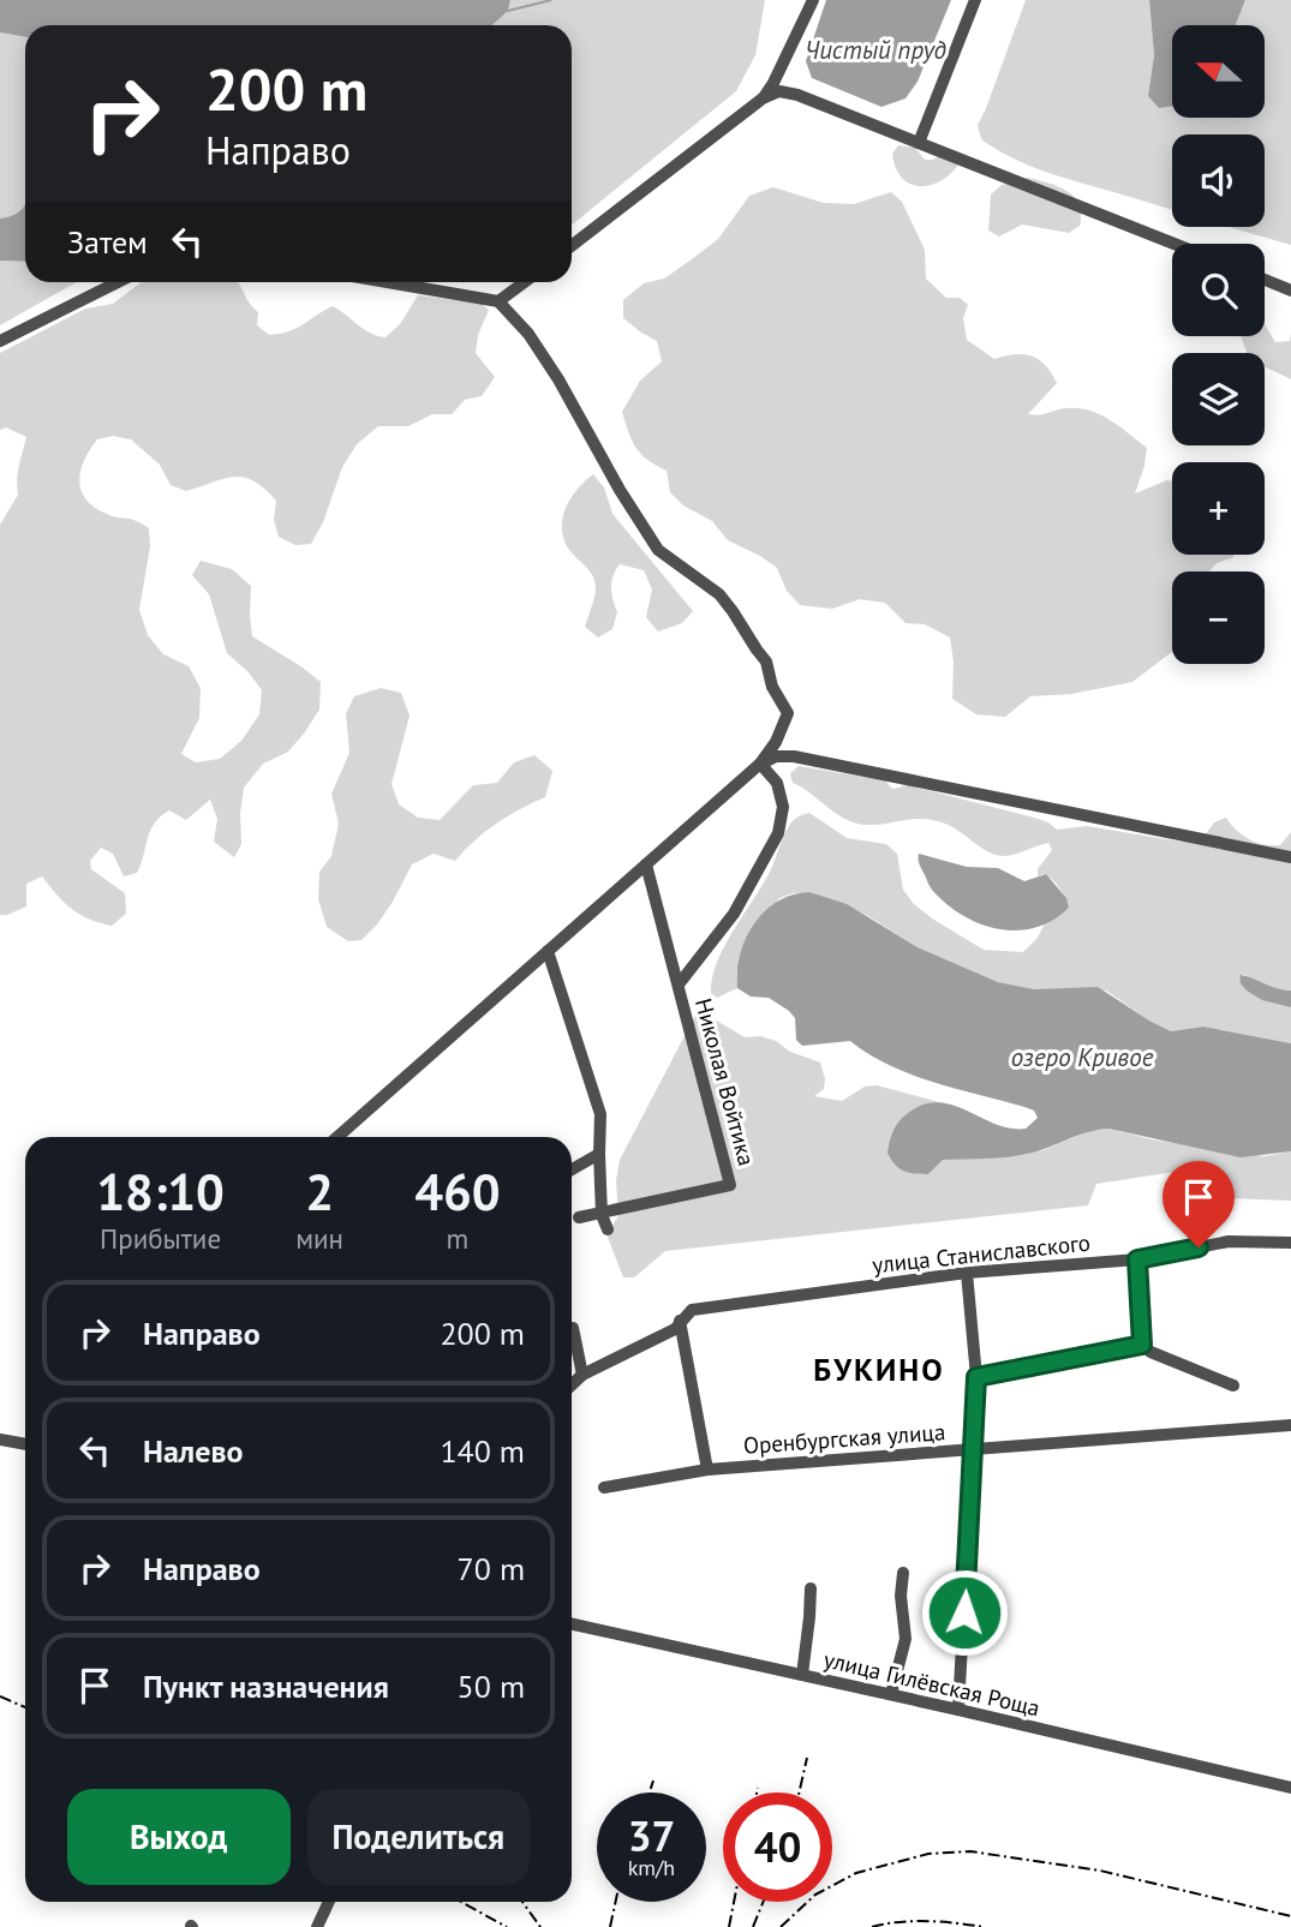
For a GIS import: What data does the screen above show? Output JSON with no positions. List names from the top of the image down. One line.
{"streets":{"street":["Николая Войтика","улица Станиславского","Оренбургская улица","улица Гилёвская Роща"]},"districts":["БУКИНО"],"water":["Чистый пруд","озеро Кривое"],"north":"left","page":{"map_buttons":["+","−"],"turn":["200 m","Направо"],"then":"Затем","eta":["18:10","Прибытие","2","мин","460","m"],"list":[{"name":"Направо","value":"200 m"},{"name":"Налево","value":"140 m"},{"name":"Направо","value":"70 m"},{"name":"Пункт назначения","value":"50 m"}],"buttons":["Выход","Поделиться"],"speed":"37 km/h","limit":"40"}}
